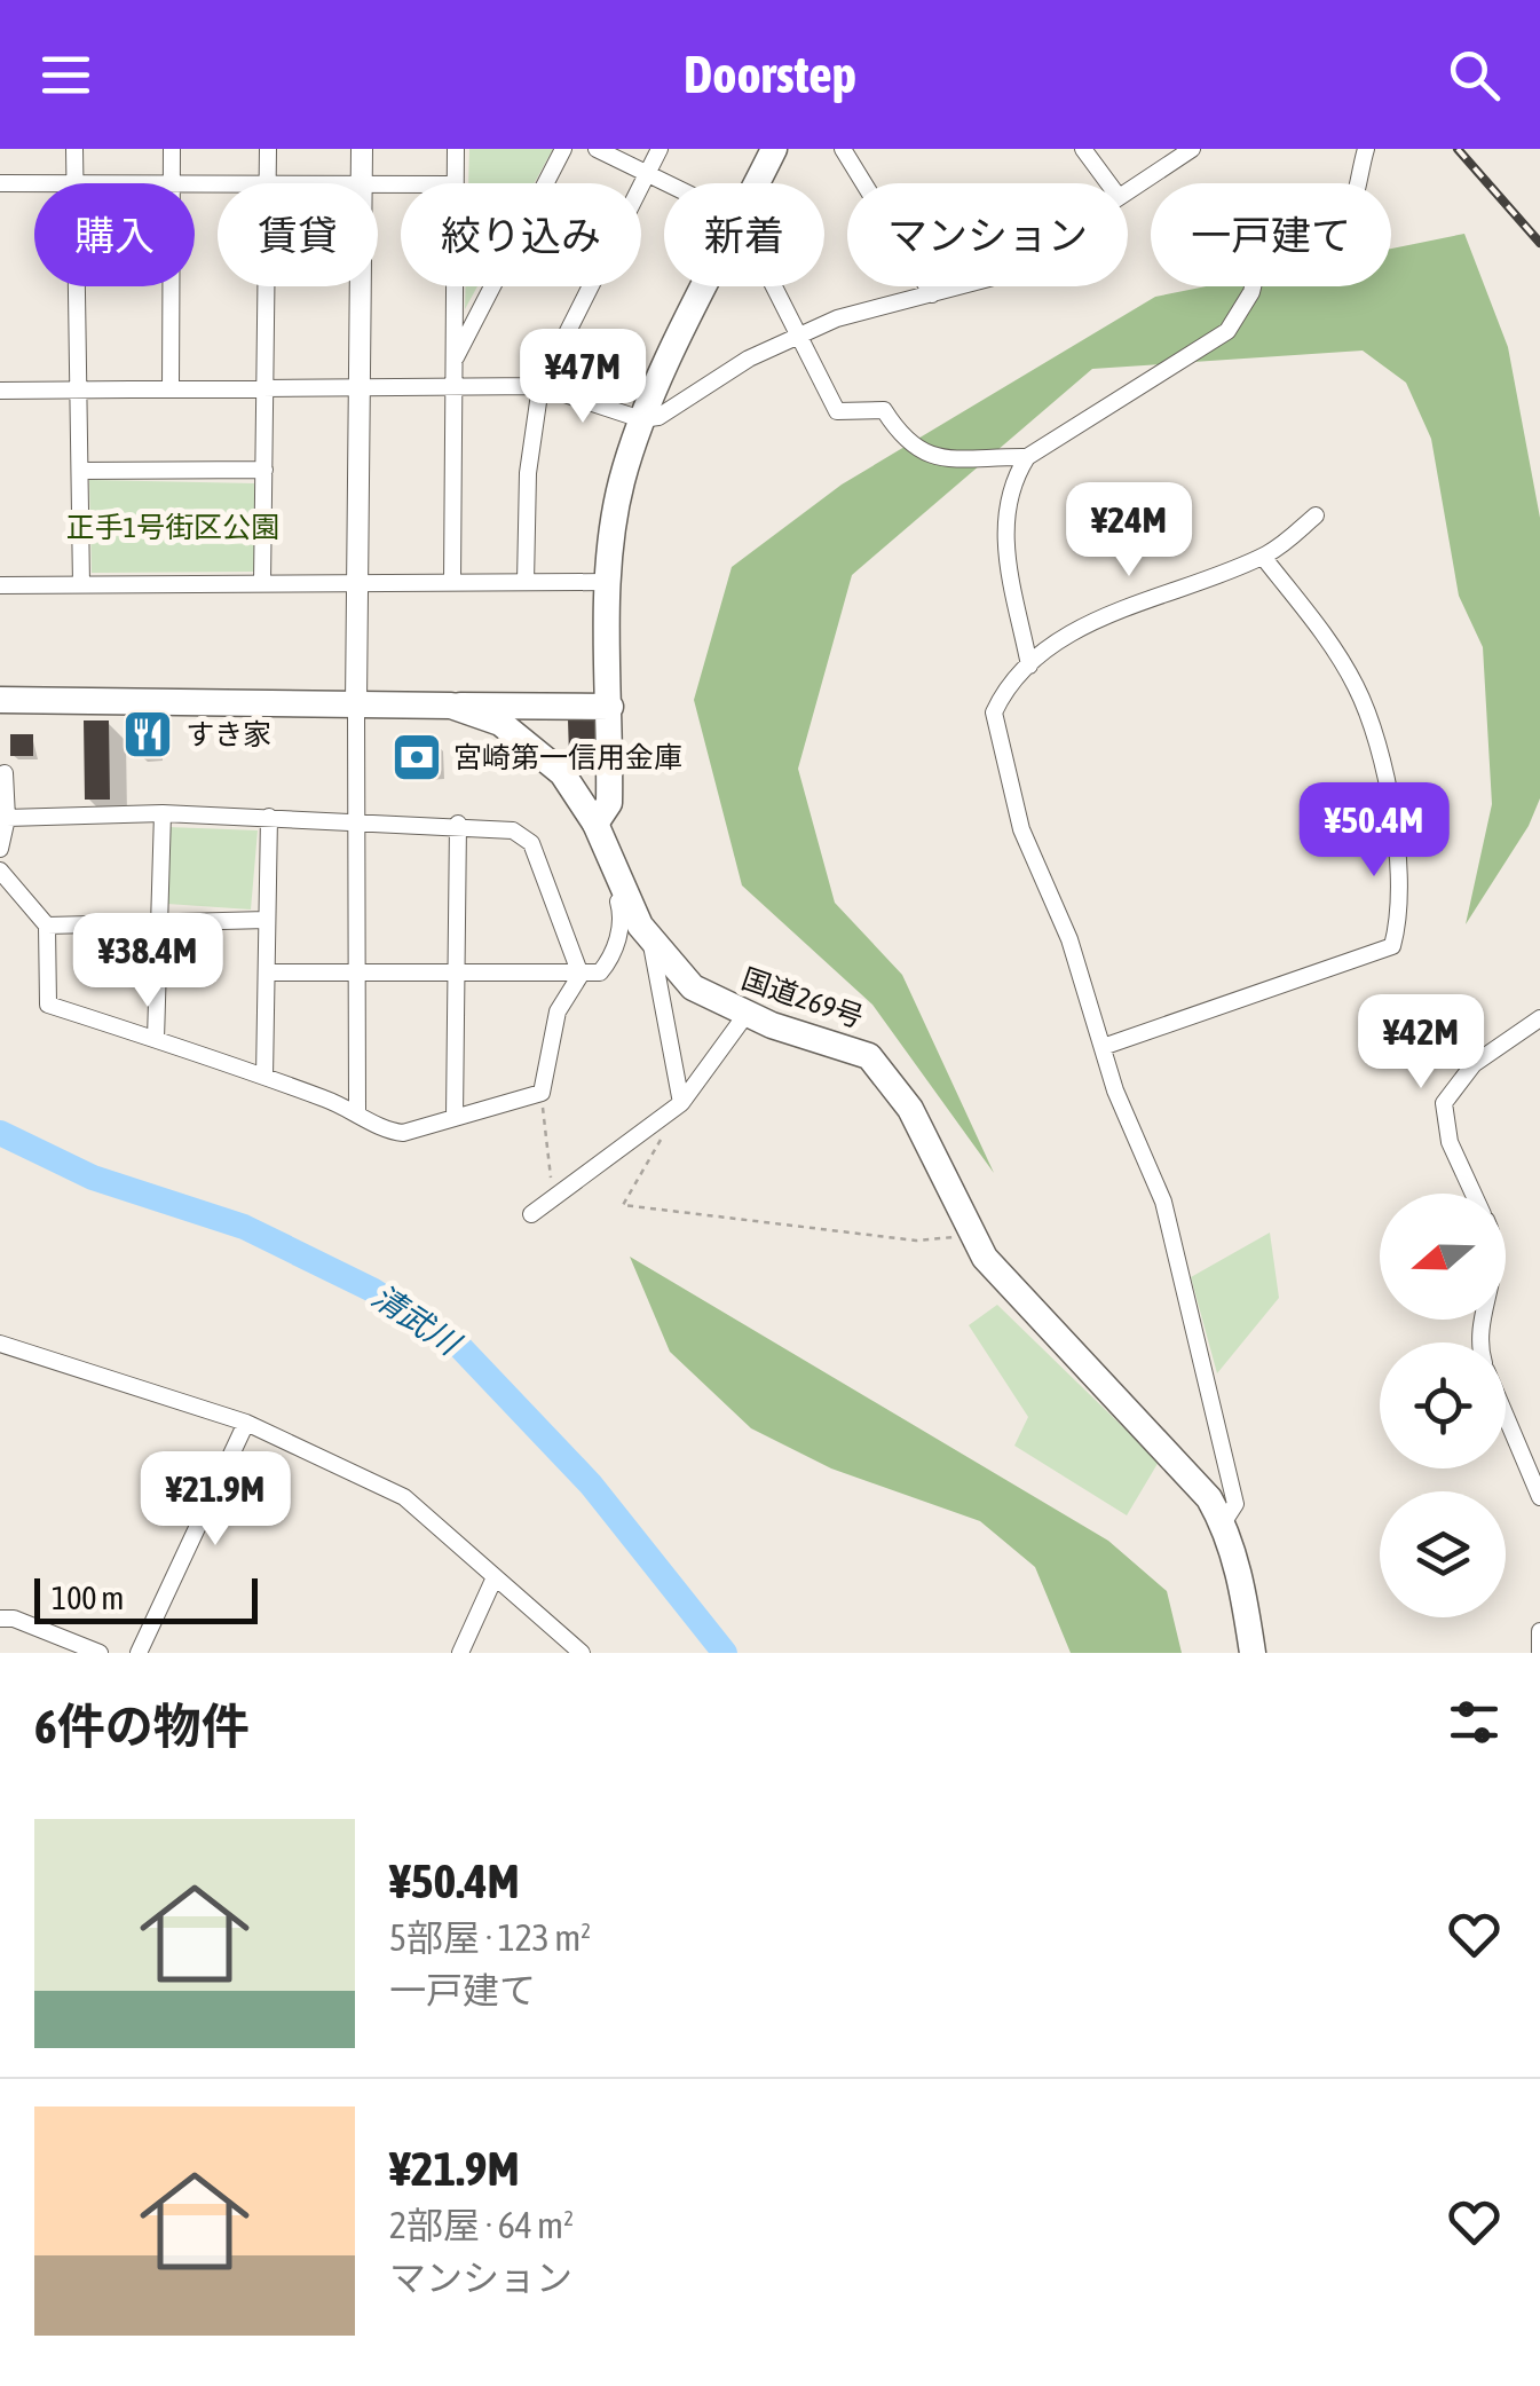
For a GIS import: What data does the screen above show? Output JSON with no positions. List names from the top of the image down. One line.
{"streets":{"main road":["国道269号"]},"water":["清武川"],"parks":["正手1号街区公園"],"places":{"restaurant":["すき家"],"bank":["宮崎第一信用金庫"]},"scale_bar":"100 m","north":"left","page":{"header":"Doorstep","chip":["購入","賃貸","絞り込み","新着","マンション","一戸建て"],"price":["¥47M","¥24M","¥50.4M","¥38.4M","¥42M","¥21.9M"],"scale":"100 m","heading":"6件の物件","list":[{"name":"¥50.4M","note":"5部屋 · 123 m² · 一戸建て"},{"name":"¥21.9M","note":"2部屋 · 64 m² · マンション"}]}}
